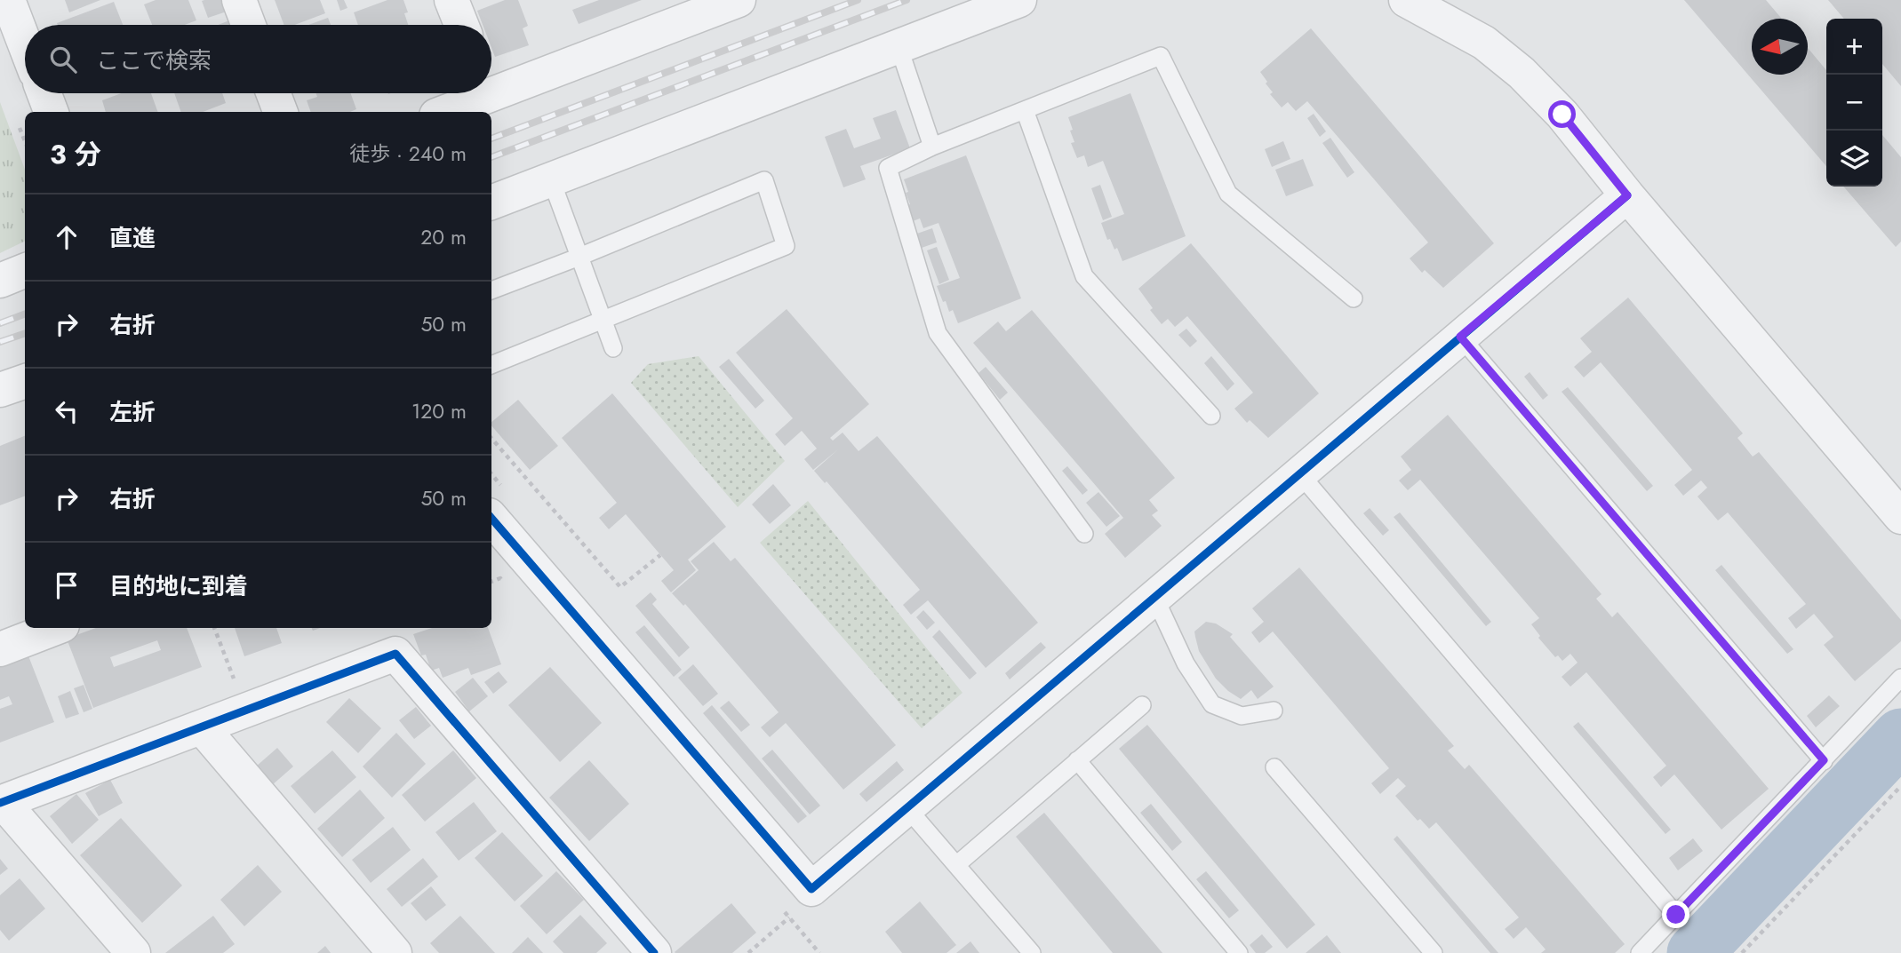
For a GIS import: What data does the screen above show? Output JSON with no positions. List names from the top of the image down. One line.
{"north":"left","page":{"map_buttons":["+","−"],"search":"ここで検索","heading":["3 分","徒歩 · 240 m"],"list":[["直進","20 m"],["右折","50 m"],["左折","120 m"],["右折","50 m"],"目的地に到着"]}}
